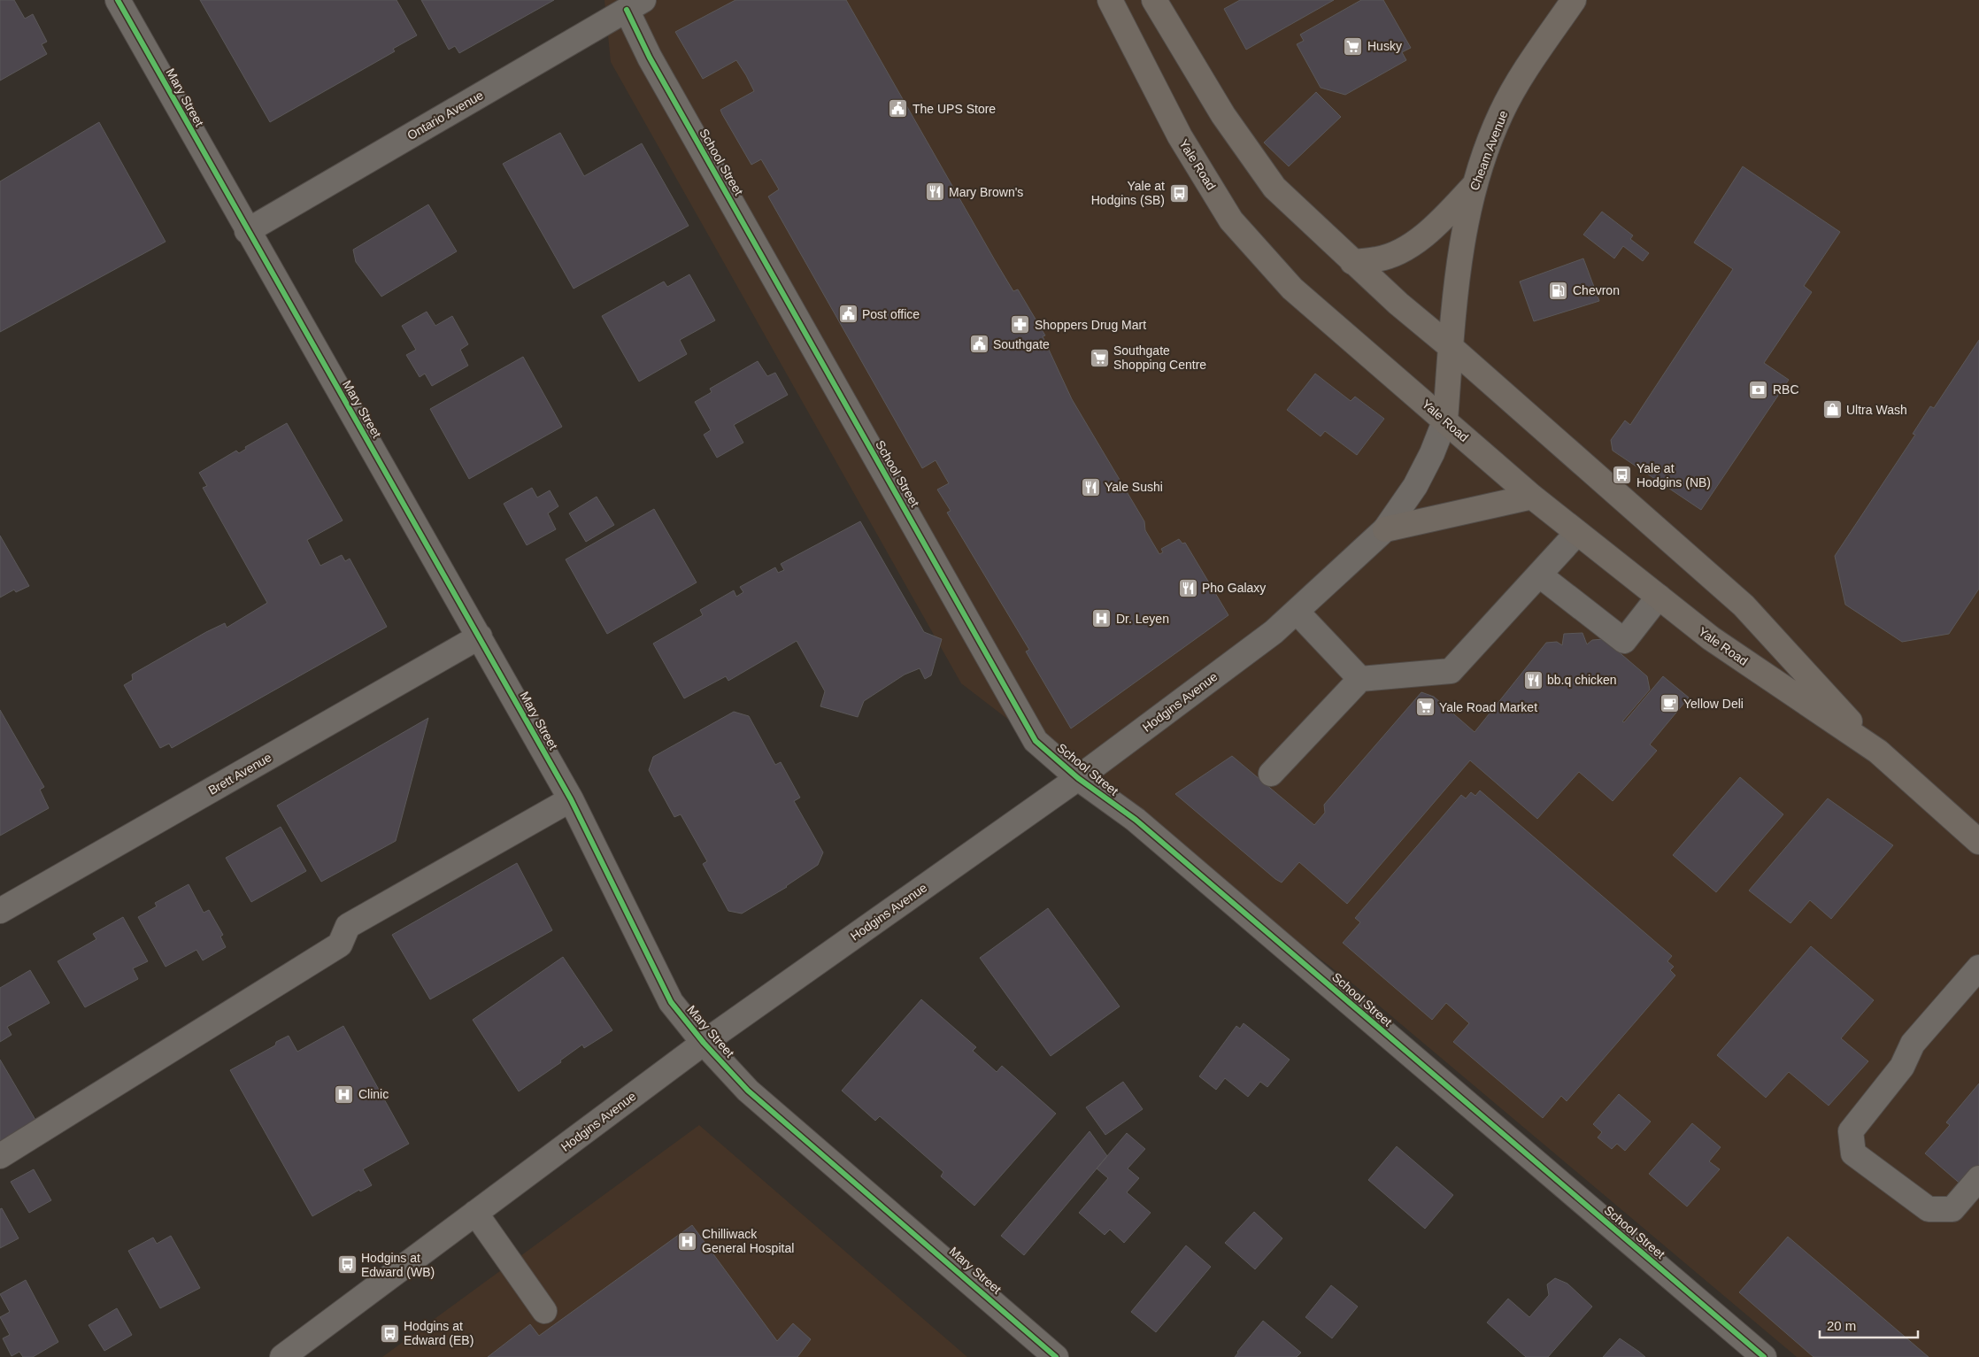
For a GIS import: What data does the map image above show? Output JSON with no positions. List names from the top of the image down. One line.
{"streets":{"main road":["Cheam Avenue","Yale Road"],"street":["Mary Street","Ontario Avenue","School Street","Hodgins Avenue","Brett Avenue"]},"crossings":[["Mary Street","Ontario Avenue"],["Mary Street","Hodgins Avenue"],["Mary Street","Brett Avenue"],["Ontario Avenue","School Street"],["Cheam Avenue","Yale Road"],["Cheam Avenue","Hodgins Avenue"],["School Street","Hodgins Avenue"],["Yale Road","Hodgins Avenue"]],"places":{"supermarket":["Husky","Southgate Shopping Centre","Yale Road Market"],"public building":["The UPS Store","Post office","Southgate"],"restaurant":["Mary Brown's","Yale Sushi","Pho Galaxy","bb.q chicken"],"bus stop":["Yale at Hodgins (SB)","Yale at Hodgins (NB)","Hodgins at Edward (WB)","Hodgins at Edward (EB)"],"fuel station":["Chevron"],"pharmacy":["Shoppers Drug Mart"],"bank":["RBC"],"shop":["Ultra Wash"],"hospital":["Dr. Leyen","Clinic","Chilliwack General Hospital"],"cafe":["Yellow Deli"]},"scale_bar":"20 m"}
